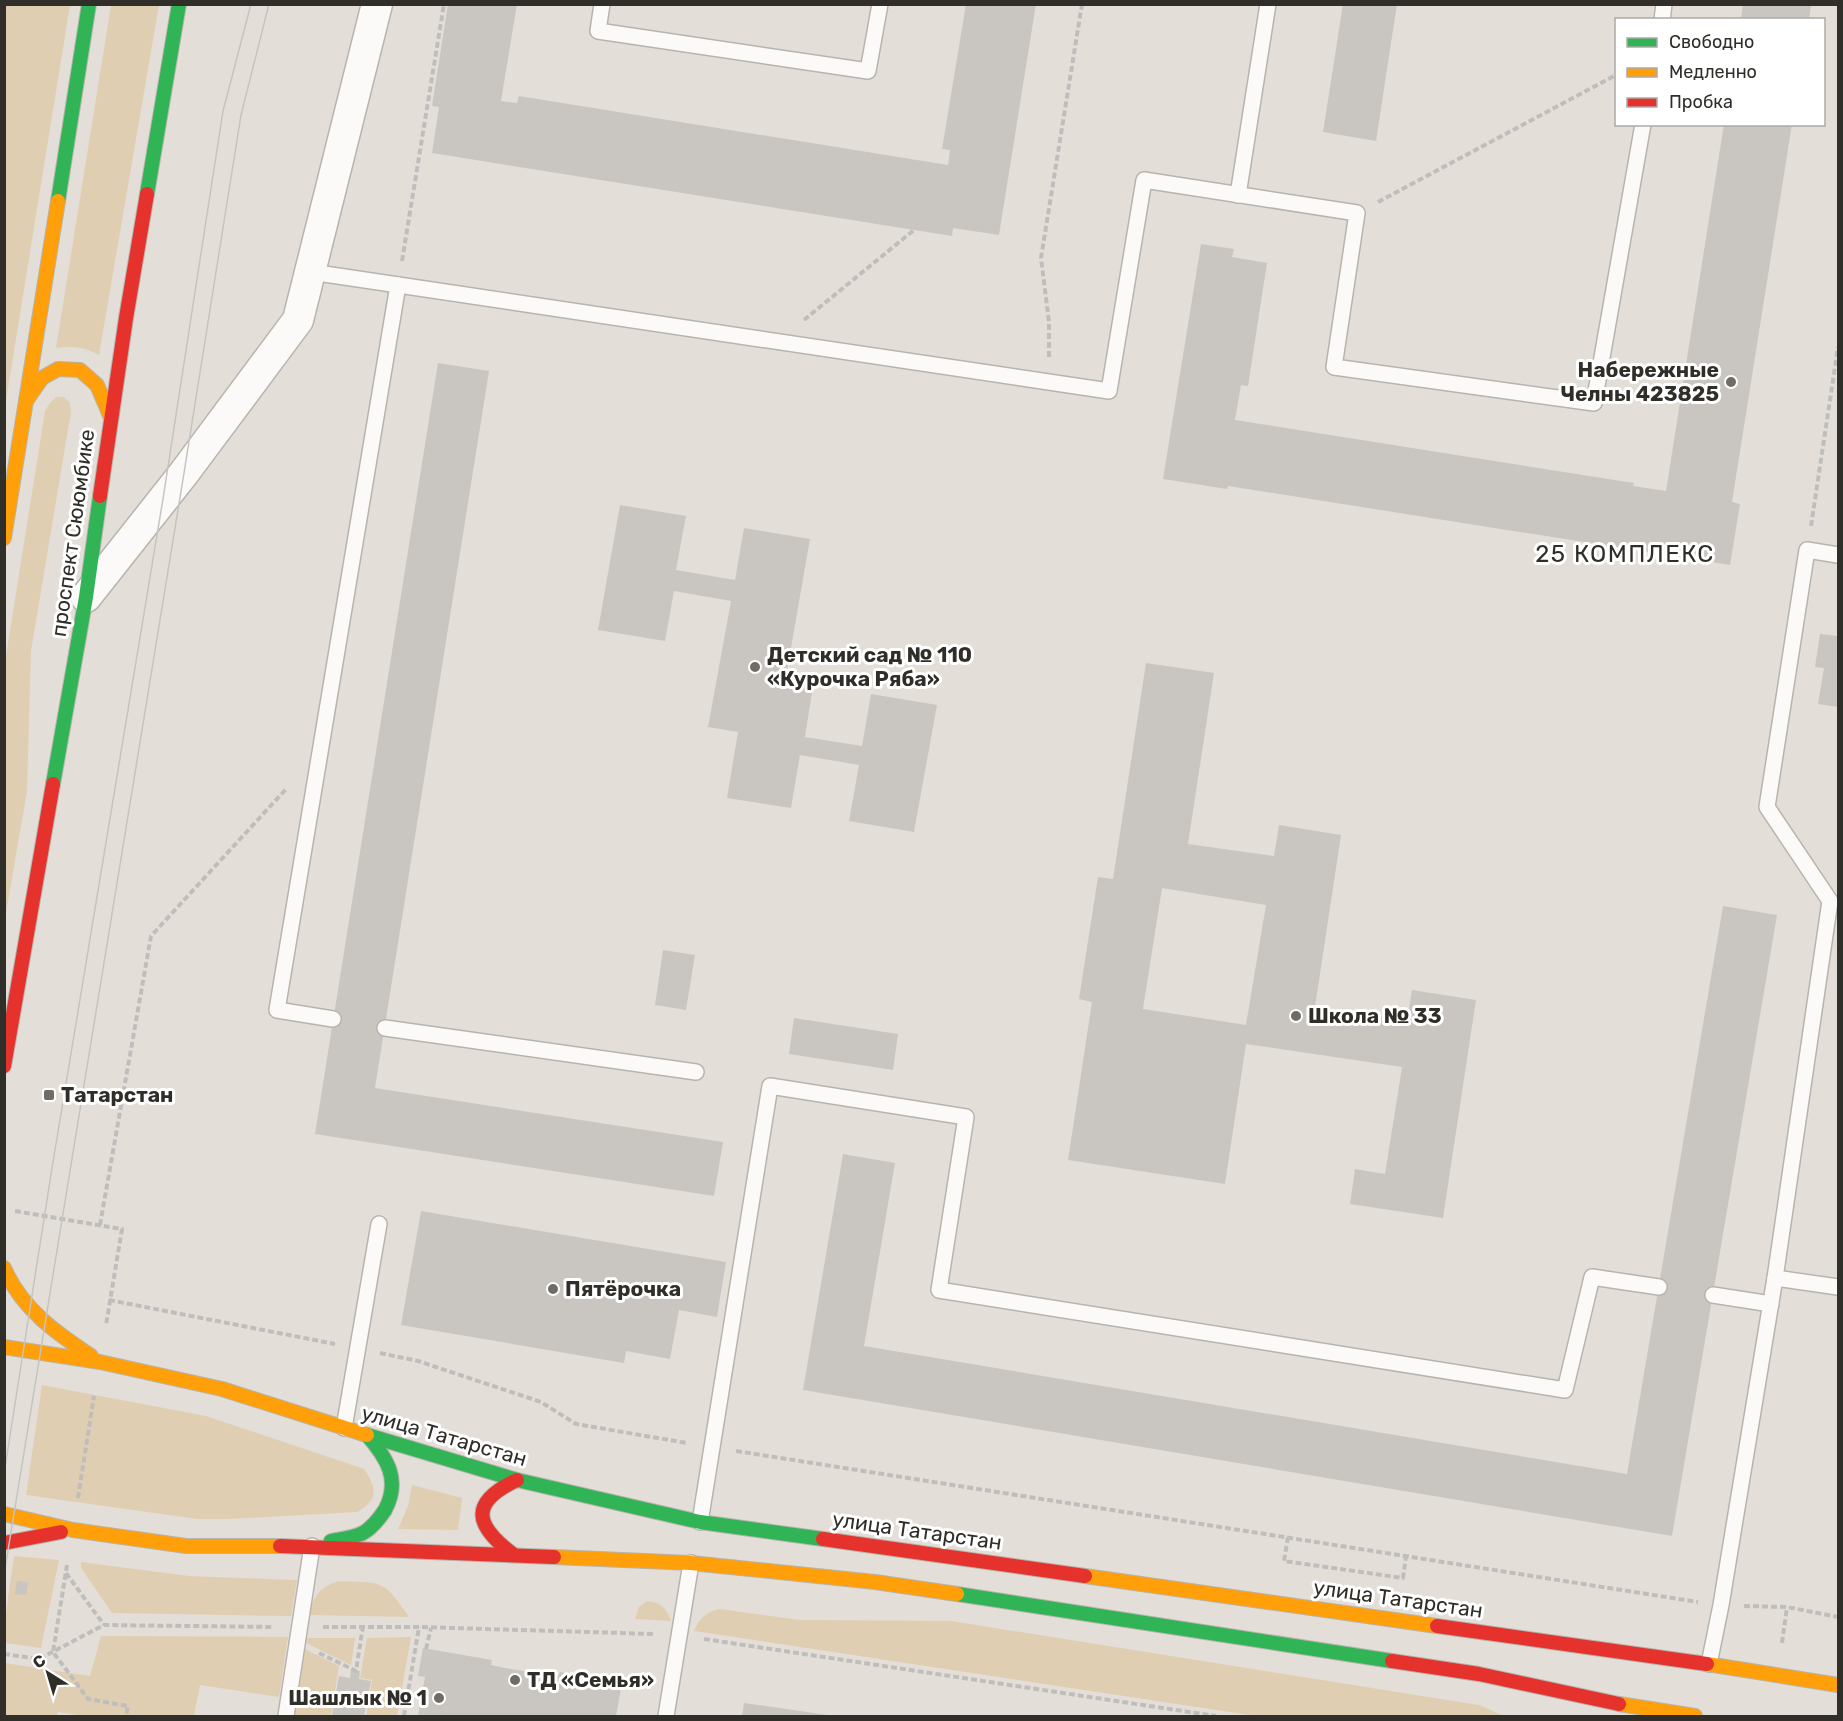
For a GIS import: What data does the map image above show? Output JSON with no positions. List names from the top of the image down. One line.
{"streets":{"street":["проспект Сююмбике","улица Татарстан"]},"districts":["25 КОМПЛЕКС"],"places":{"other":["Набережные Челны 423825","Детский сад № 110 «Курочка Ряба»","Школа № 33","Пятёрочка","ТД «Семья»","Шашлык № 1"],"transit":["Татарстан"]},"legend":["Свободно","Медленно","Пробка"],"north":"top left"}
